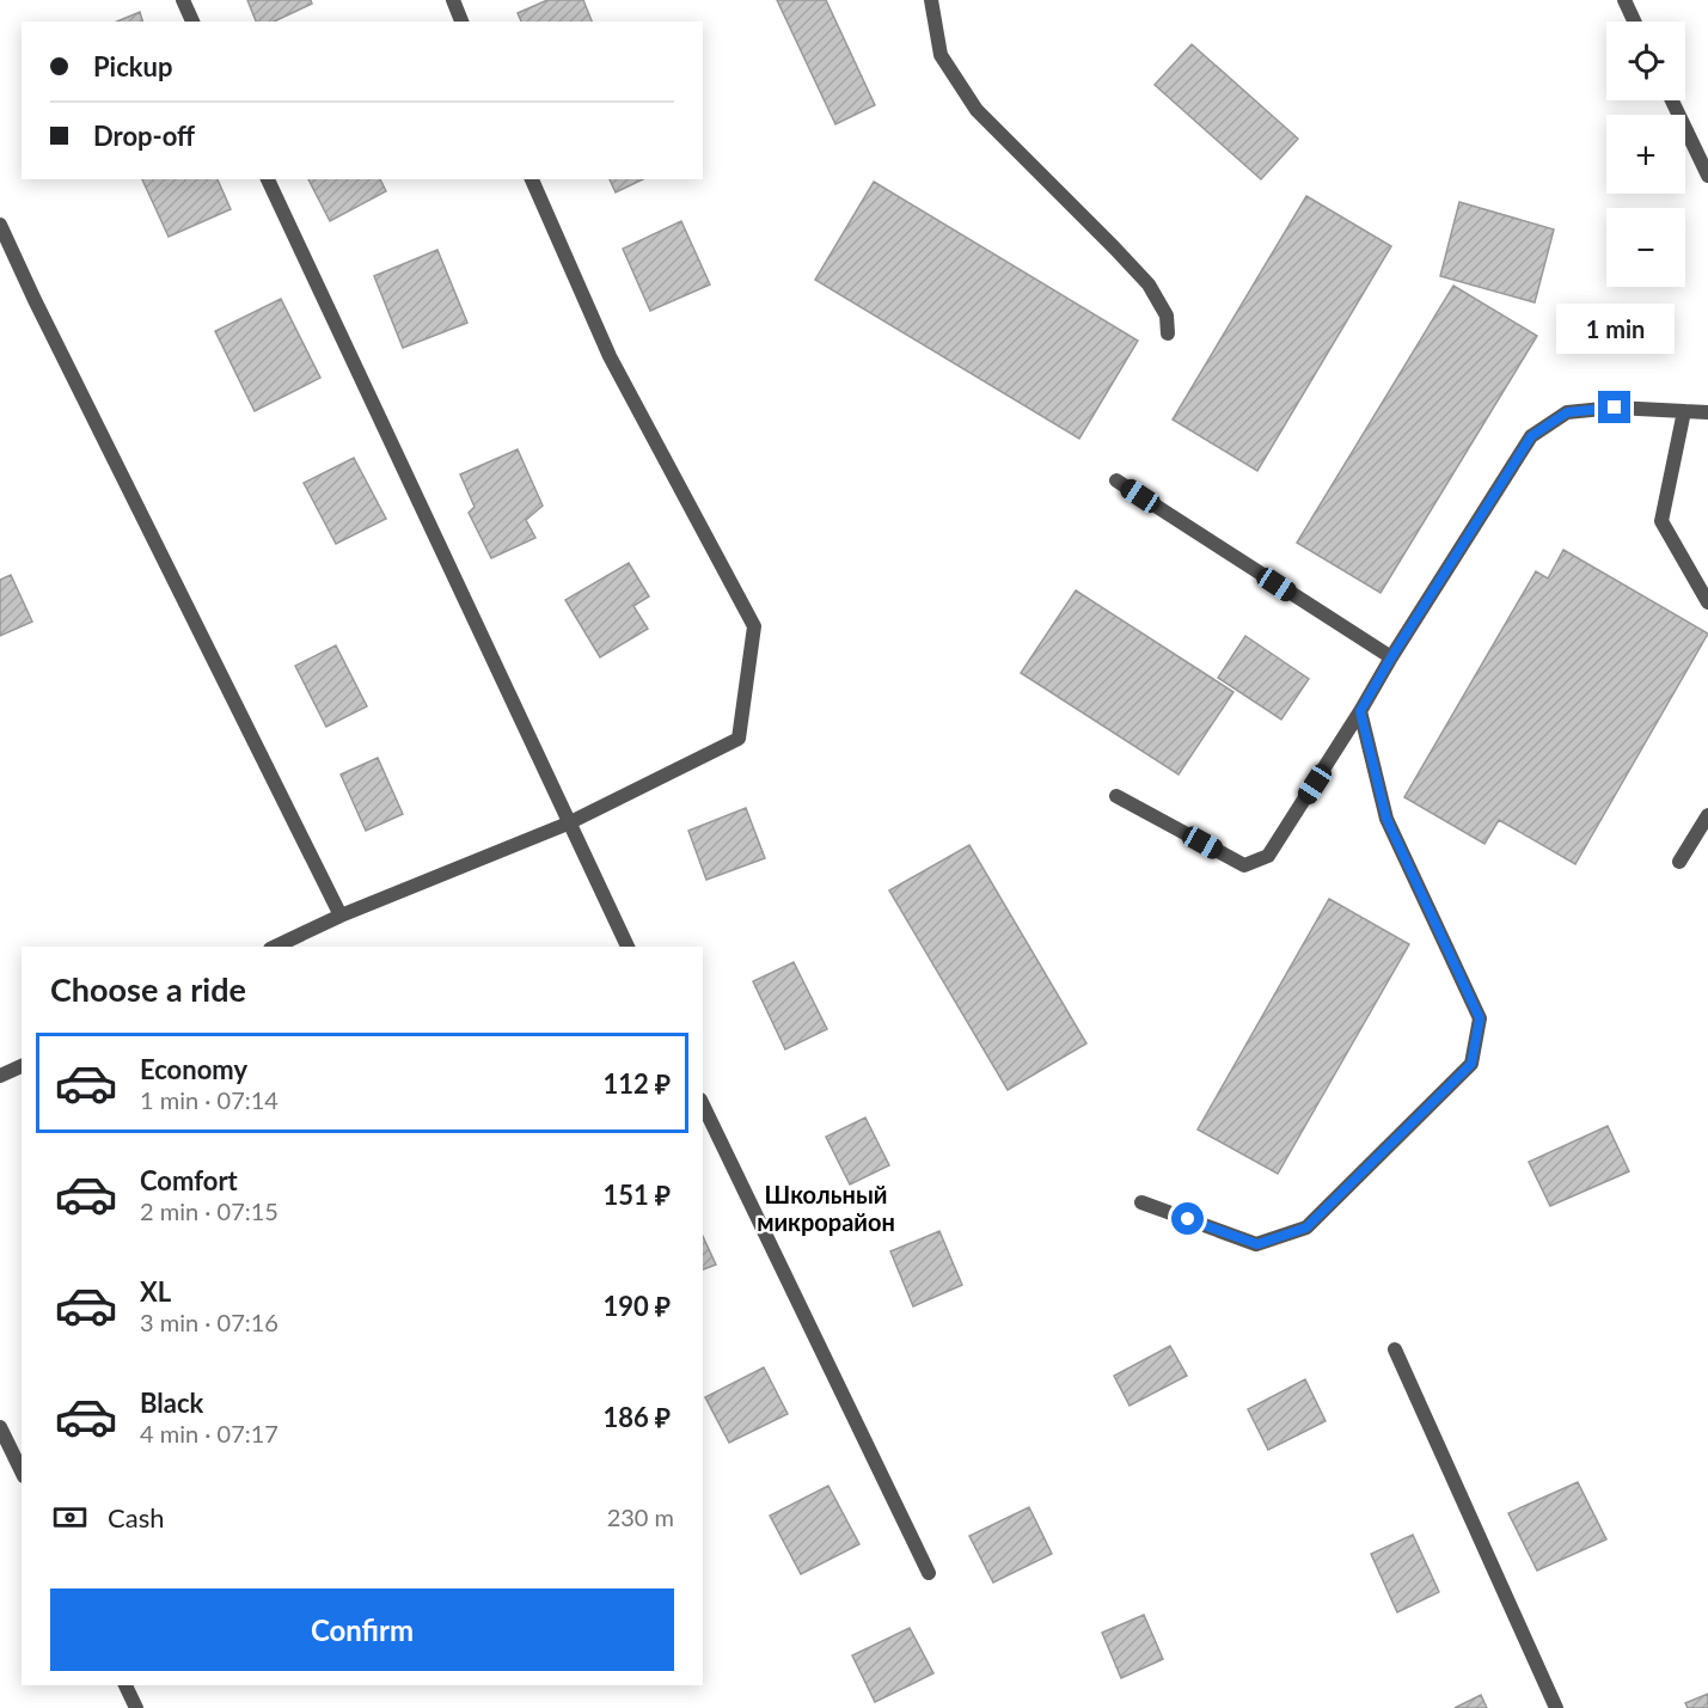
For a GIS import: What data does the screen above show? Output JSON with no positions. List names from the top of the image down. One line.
{"districts":["Школьный микрорайон"],"page":{"map_buttons":["+","−"],"banner":["Pickup","Drop-off"],"bubble":"1 min","heading":"Choose a ride","list":[{"name":"Economy","note":"1 min · 07:14","value":"112 ₽"},{"name":"Comfort","note":"2 min · 07:15","value":"151 ₽"},{"name":"XL","note":"3 min · 07:16","value":"190 ₽"},{"name":"Black","note":"4 min · 07:17","value":"186 ₽"}],"pay":["Cash","230 m"],"buttons":"Confirm"}}
